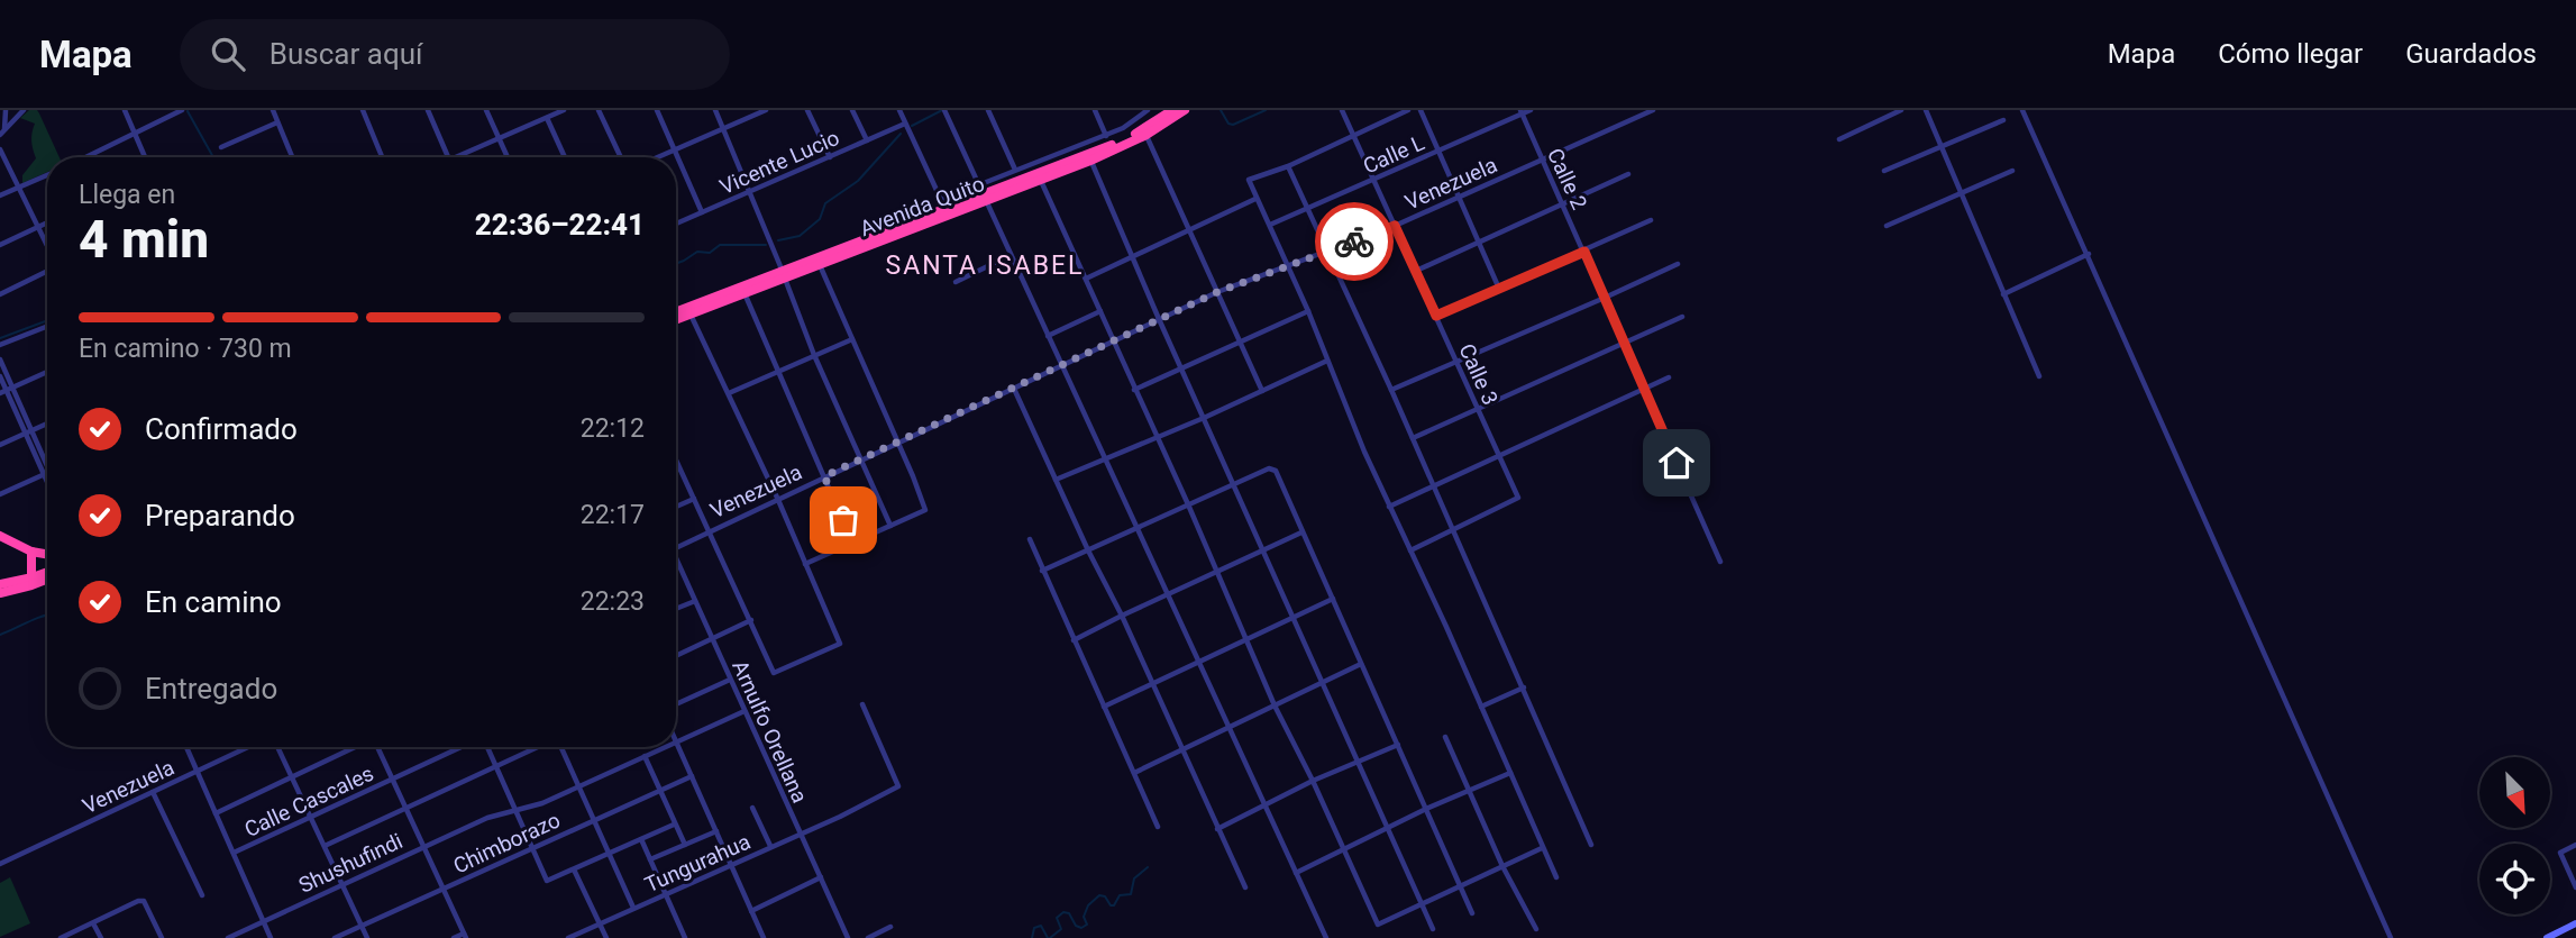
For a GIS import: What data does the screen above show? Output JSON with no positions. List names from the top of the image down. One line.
{"streets":{"highway":["Avenida Quito"],"street":["Calle L","Vicente Lucio","Calle 2","Venezuela","Calle 3","Arnulfo Orellana","Calle Cascales","Chimborazo","Shushufindi","Tungurahua"]},"crossings":[["Calle L","Calle 2"],["Calle L","Calle 3"],["Calle 2","Venezuela"],["Venezuela","Calle 3"],["Arnulfo Orellana","Shushufindi"],["Arnulfo Orellana","Tungurahua"]],"districts":["SANTA ISABEL"],"north":"bottom right","page":{"header":"Mapa","search":"Buscar aquí","nav":["Mapa","Cómo llegar","Guardados"],"heading":["4 min","Llega en","22:36–22:41"],"bar":"En camino · 730 m","list":[["Confirmado","22:12"],["Preparando","22:17"],["En camino","22:23"],"Entregado"]}}
